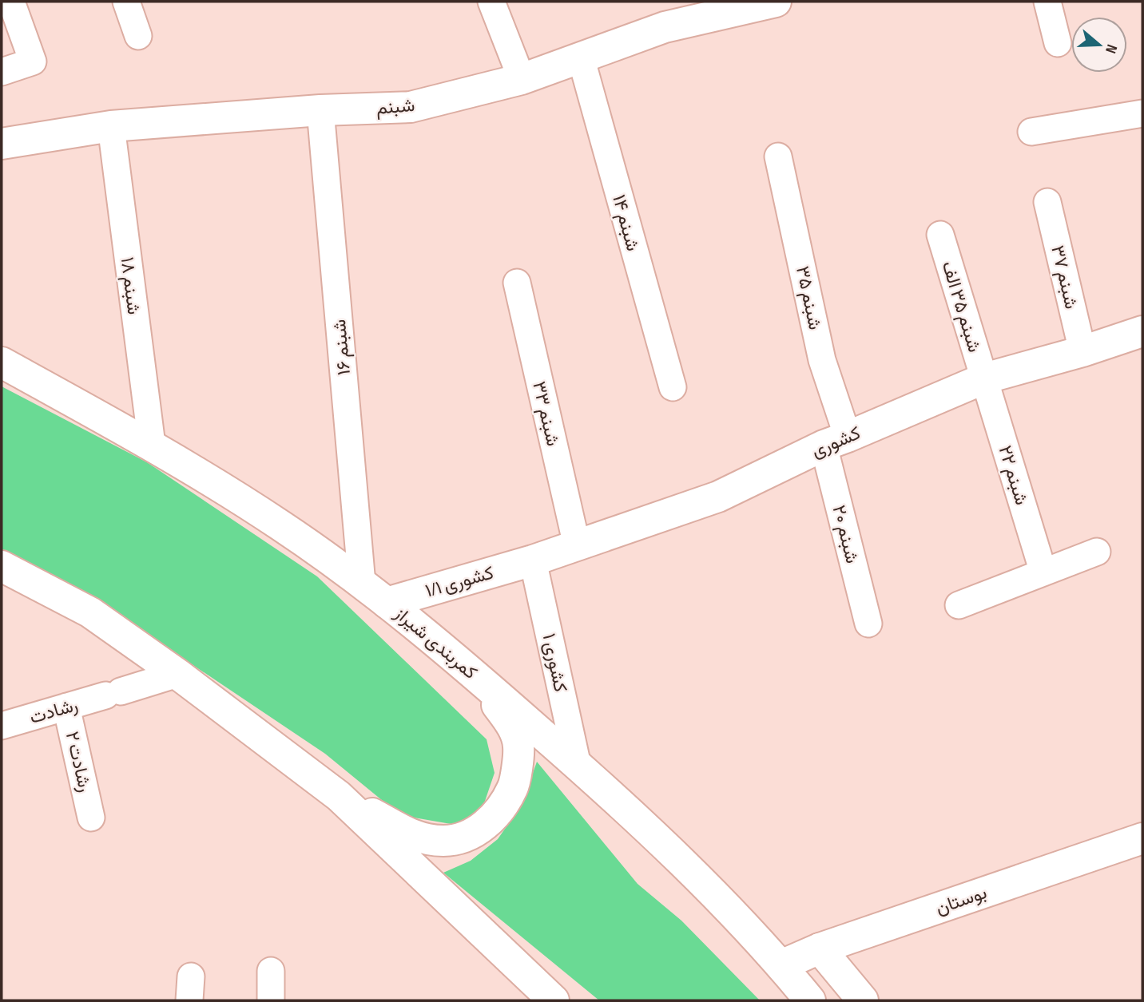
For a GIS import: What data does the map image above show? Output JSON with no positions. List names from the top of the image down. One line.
{"streets":{"main road":["شبنم","کشوری","۱/۱ کشوری","کمربندی شیراز","بوستان"],"street":["۱۴ شبنم","۳۷ شبنم","۱۸ شبنم","۳۵ شبنم","شبنم ۳۵ الف","۱۶ شبنم","۳۳ شبنم","۲۲ شبنم","۲۰ شبنم","۱ کشوری","رشادت","۲ رشادت"]},"crossings":[["شبنم","۱۴ شبنم"],["شبنم","۱۸ شبنم"],["شبنم","۱۶ شبنم"],["۳۷ شبنم","کشوری"],["۱۸ شبنم","کمربندی شیراز"],["۳۵ شبنم","کشوری"],["۳۵ شبنم","۲۰ شبنم"],["شبنم ۳۵ الف","کشوری"],["شبنم ۳۵ الف","۲۲ شبنم"],["۱۶ شبنم","کمربندی شیراز"],["۳۳ شبنم","کشوری"],["کشوری","۲۲ شبنم"],["کشوری","۲۰ شبنم"],["کشوری","۱/۱ کشوری"],["کشوری","۱ کشوری"],["۱/۱ کشوری","کمربندی شیراز"],["۱/۱ کشوری","۱ کشوری"],["کمربندی شیراز","۱ کشوری"],["کمربندی شیراز","بوستان"],["رشادت","۲ رشادت"]],"north":"right"}
